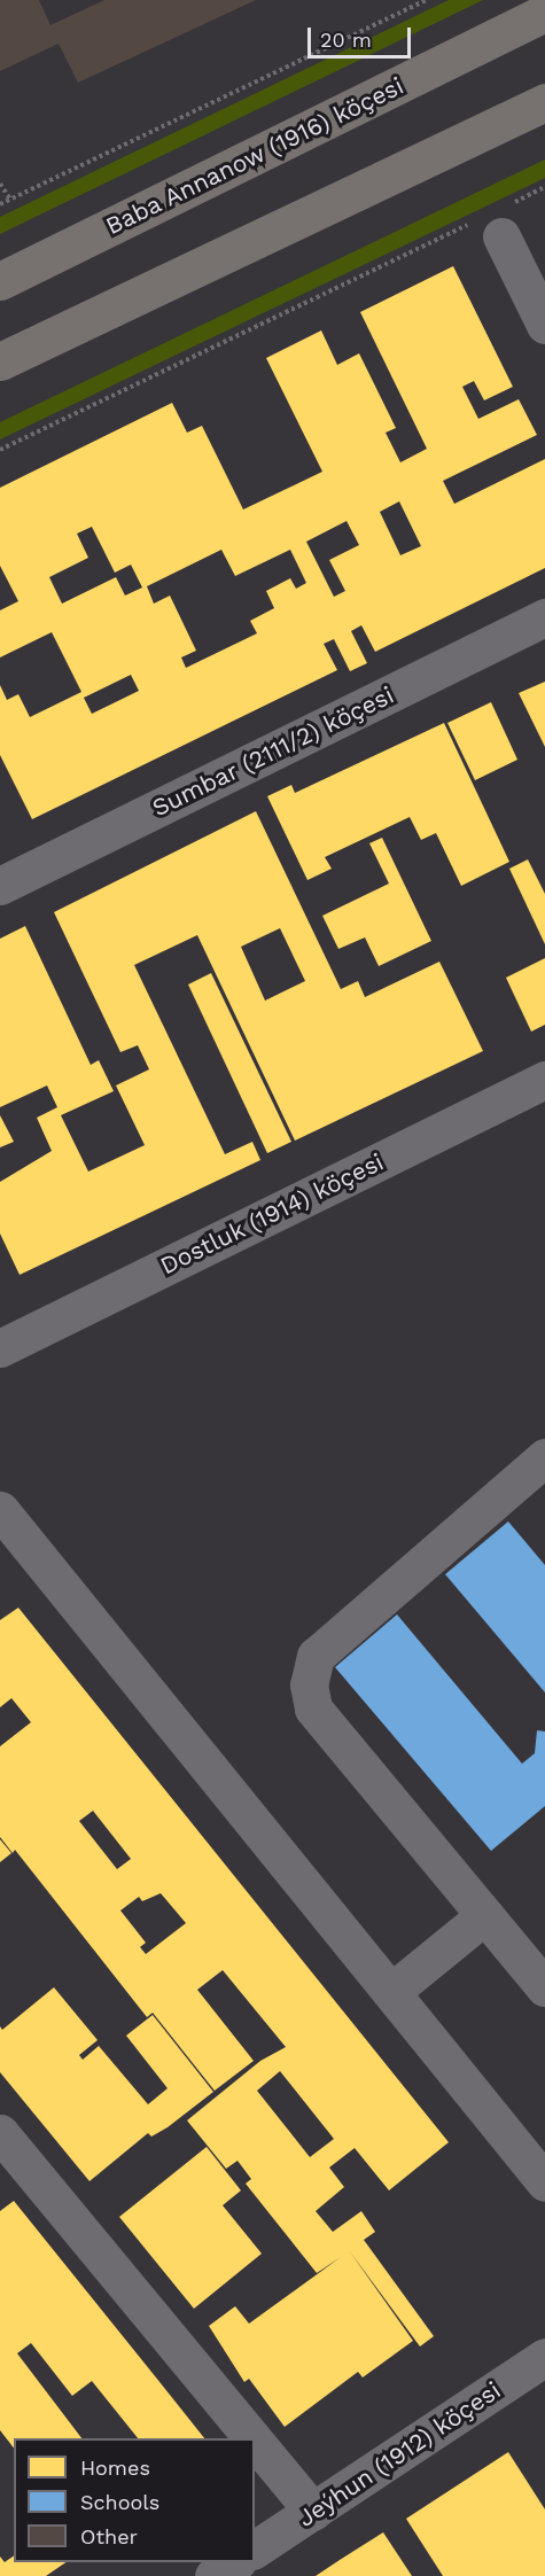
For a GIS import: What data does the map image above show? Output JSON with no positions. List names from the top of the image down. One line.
{"streets":{"main road":["Baba Annanow (1916) köçesi"],"street":["Sumbar (2111/2) köçesi","Dostluk (1914) köçesi","Jeýhun (1912) köçesi"]},"legend":["Homes","Schools","Other"],"scale_bar":"20 m"}
